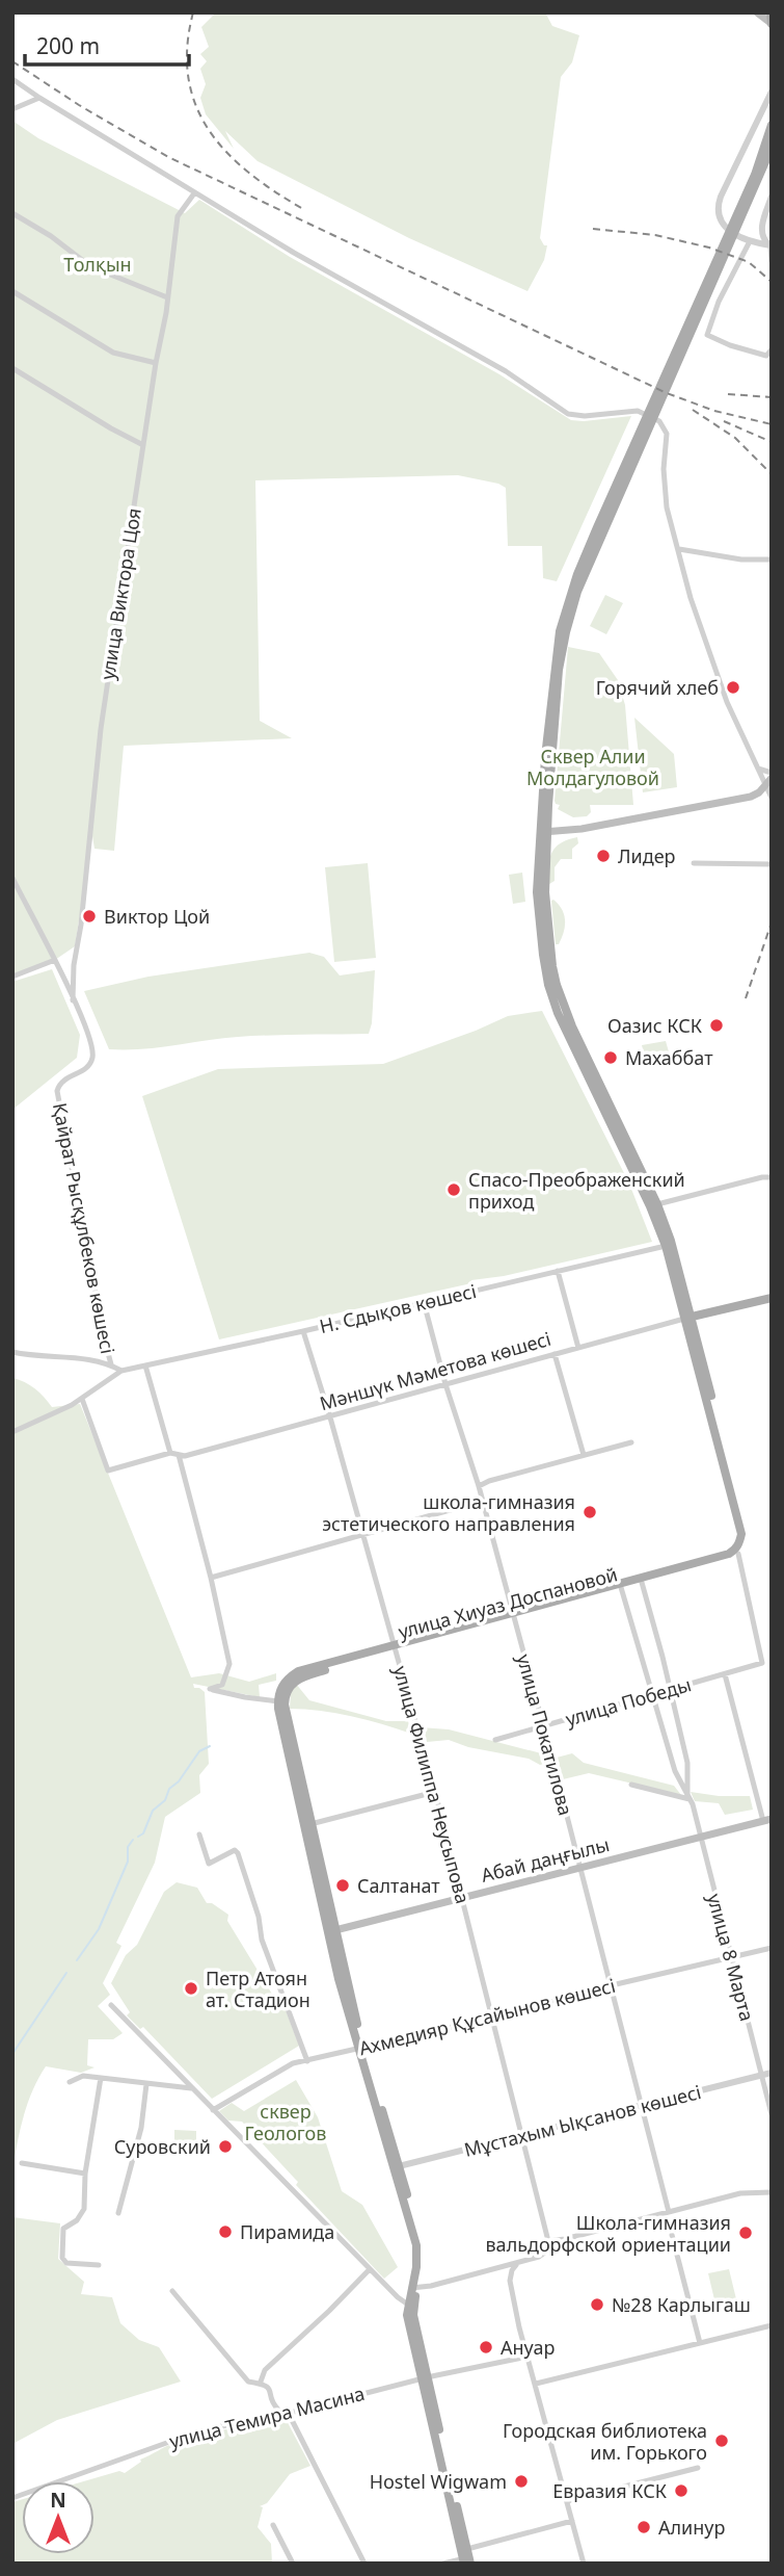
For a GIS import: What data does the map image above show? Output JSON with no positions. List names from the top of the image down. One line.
{"streets":{"main road":["Мәншүк Мәметова көшесі","улица Хиуаз Доспановой","Абай даңғылы"],"street":["улица Виктора Цоя","Қайрат Рысқұлбеков көшесі","Н. Сдықов көшесі","улица Победы","улица Покатилова","улица Филиппа Неусыпова","улица 8 Марта","Ахмедияр Құсайынов көшесі","Мұстахым Ықсанов көшесі","улица Темира Масина"]},"crossings":[["улица Виктора Цоя","Қайрат Рысқұлбеков көшесі"],["Н. Сдықов көшесі","улица Покатилова"],["Н. Сдықов көшесі","улица Филиппа Неусыпова"],["Мәншүк Мәметова көшесі","улица Покатилова"],["Мәншүк Мәметова көшесі","улица Филиппа Неусыпова"],["улица Хиуаз Доспановой","улица Победы"],["улица Хиуаз Доспановой","улица Покатилова"],["улица Хиуаз Доспановой","улица Филиппа Неусыпова"],["улица Хиуаз Доспановой","улица 8 Марта"],["улица Победы","улица Покатилова"],["улица Победы","улица 8 Марта"],["улица Покатилова","Абай даңғылы"],["улица Покатилова","Ахмедияр Құсайынов көшесі"],["улица Покатилова","Мұстахым Ықсанов көшесі"],["улица Филиппа Неусыпова","Абай даңғылы"],["улица Филиппа Неусыпова","Ахмедияр Құсайынов көшесі"],["улица Филиппа Неусыпова","Мұстахым Ықсанов көшесі"],["Абай даңғылы","улица 8 Марта"],["улица 8 Марта","Ахмедияр Құсайынов көшесі"],["улица 8 Марта","Мұстахым Ықсанов көшесі"]],"parks":["Толқын","Сквер Алии Молдагуловой","сквер Геологов"],"places":["Горячий хлеб","Лидер","Виктор Цой","Оазис КСК","Махаббат","Спасо-Преображенский приход","школа-гимназия эстетического направления","Салтанат","Петр Атоян ат. Стадион","Суровский","Пирамида","Школа-гимназия вальдорфской ориентации","№28 Карлыгаш","Ануар","Городская библиотека им. Горького","Hostel Wigwam","Евразия КСК","Алинур"],"scale_bar":"200 m","north":"top"}
